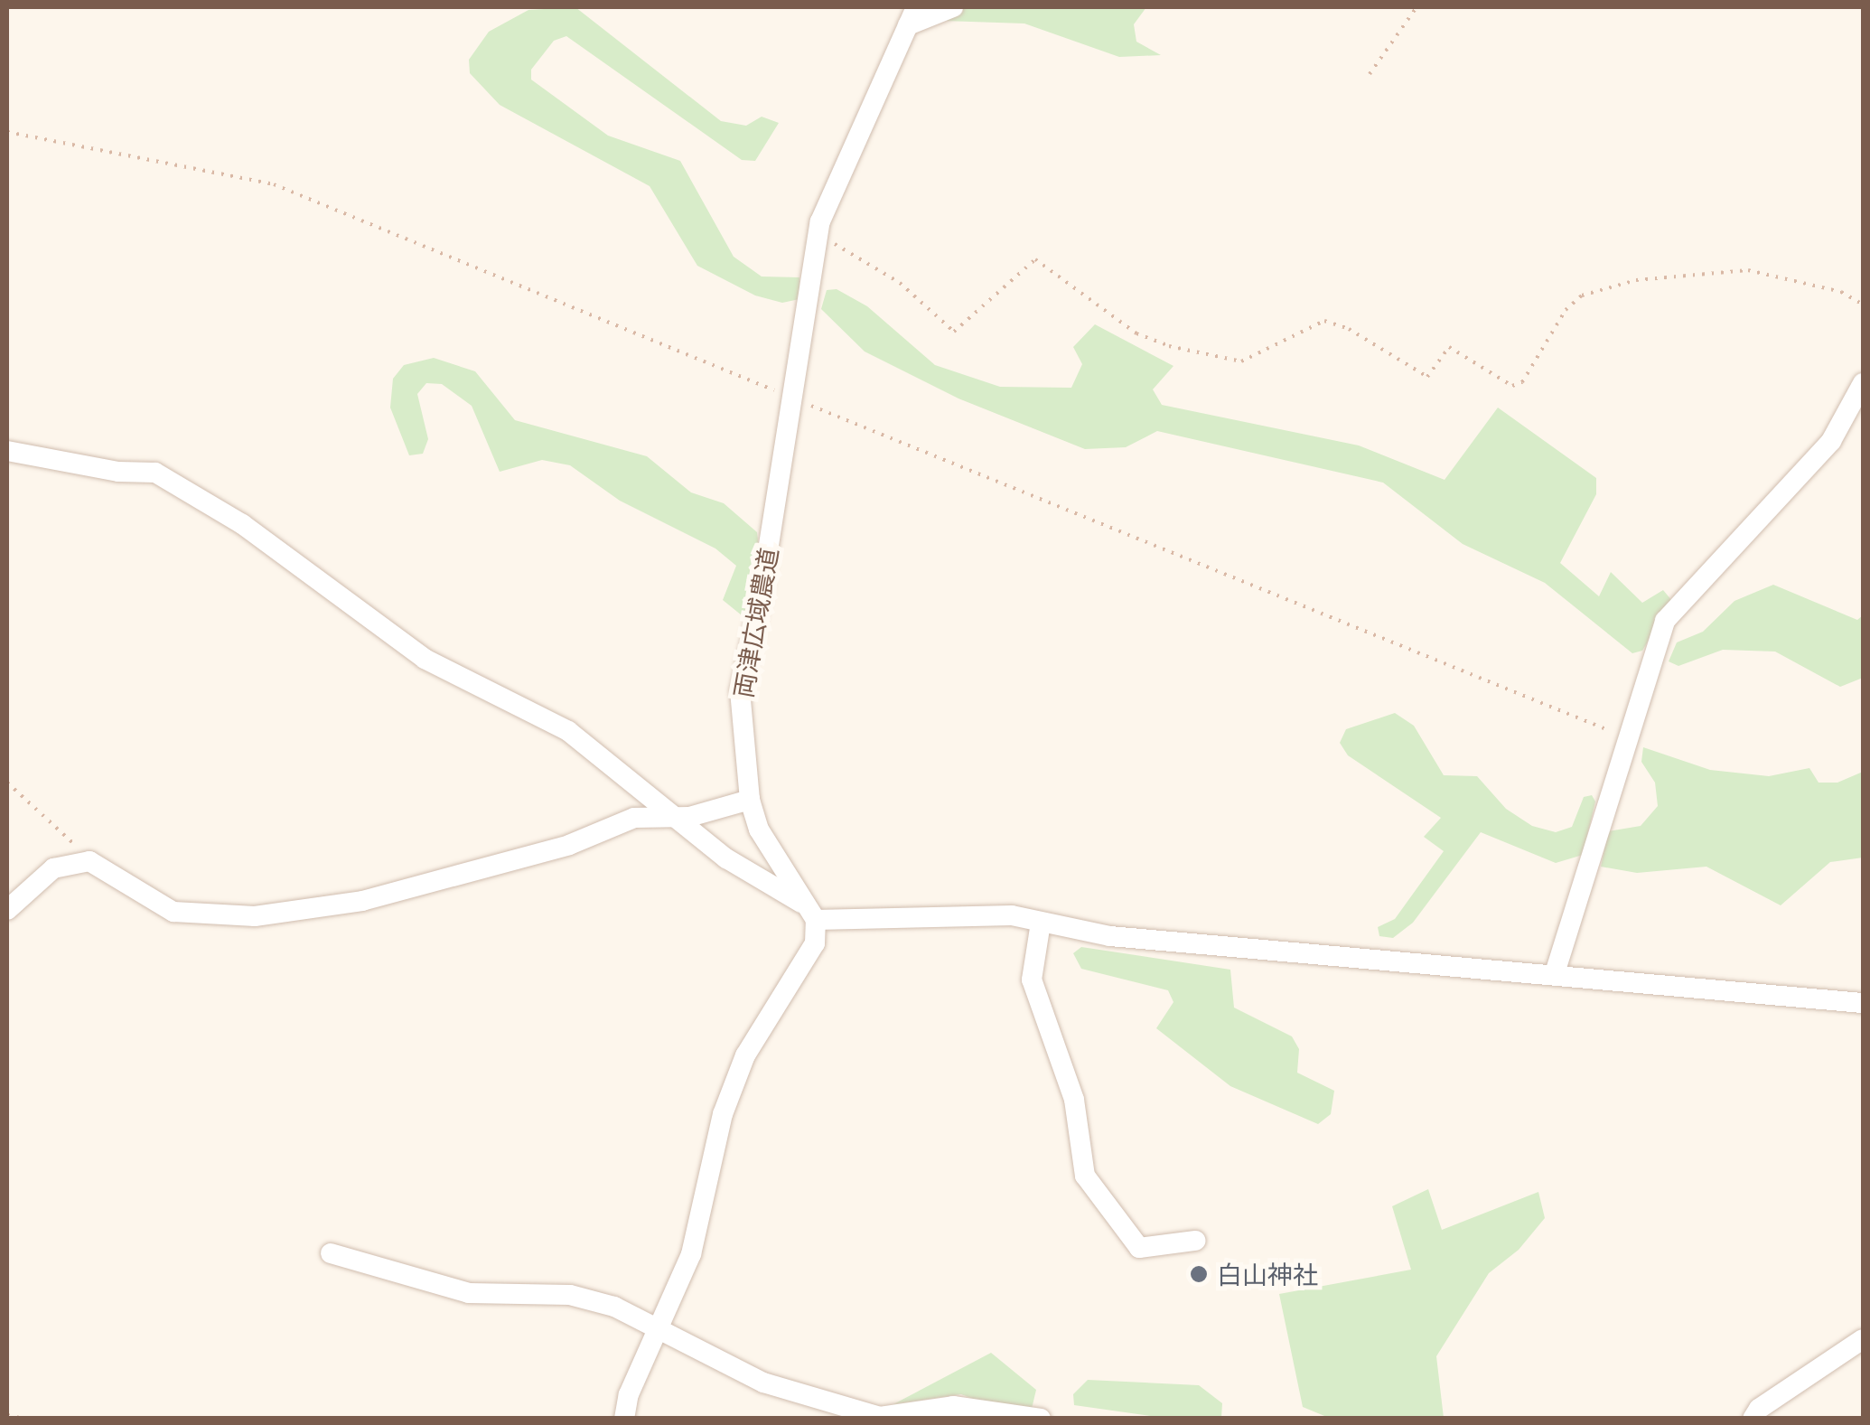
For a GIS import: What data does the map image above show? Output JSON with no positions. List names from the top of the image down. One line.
{"streets":{"street":["両津広域農道"]},"places":["白山神社"]}
